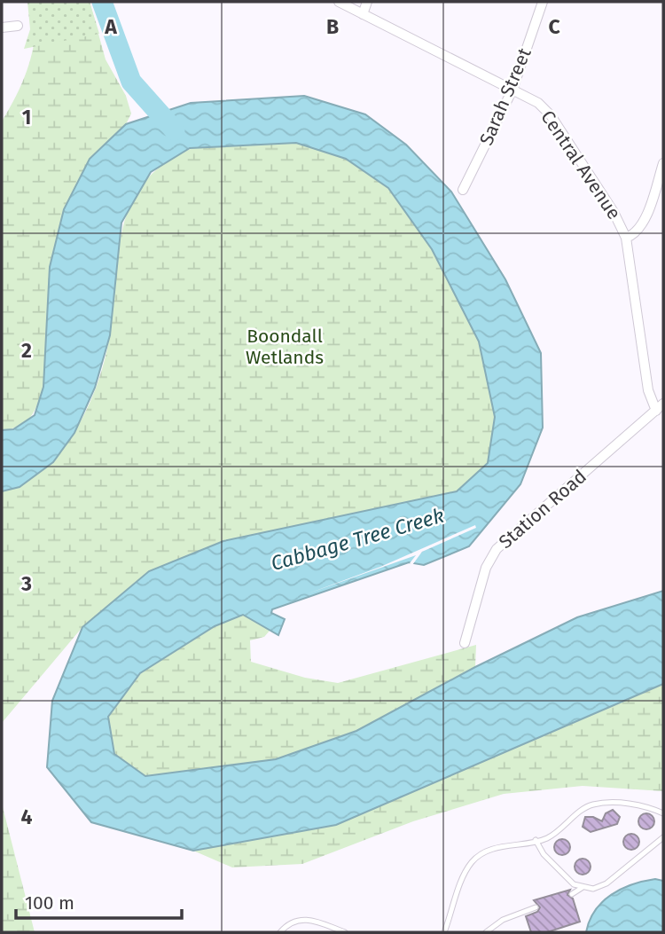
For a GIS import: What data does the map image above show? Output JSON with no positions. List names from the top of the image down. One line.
{"streets":{"street":["Sarah Street","Central Avenue","Station Road"]},"crossings":[["Sarah Street","Central Avenue"],["Central Avenue","Station Road"]],"water":["Cabbage Tree Creek"],"parks":["Boondall Wetlands"],"scale_bar":"100 m","grid":{"columns":["A","B","C"],"rows":["1","2","3","4"]}}
